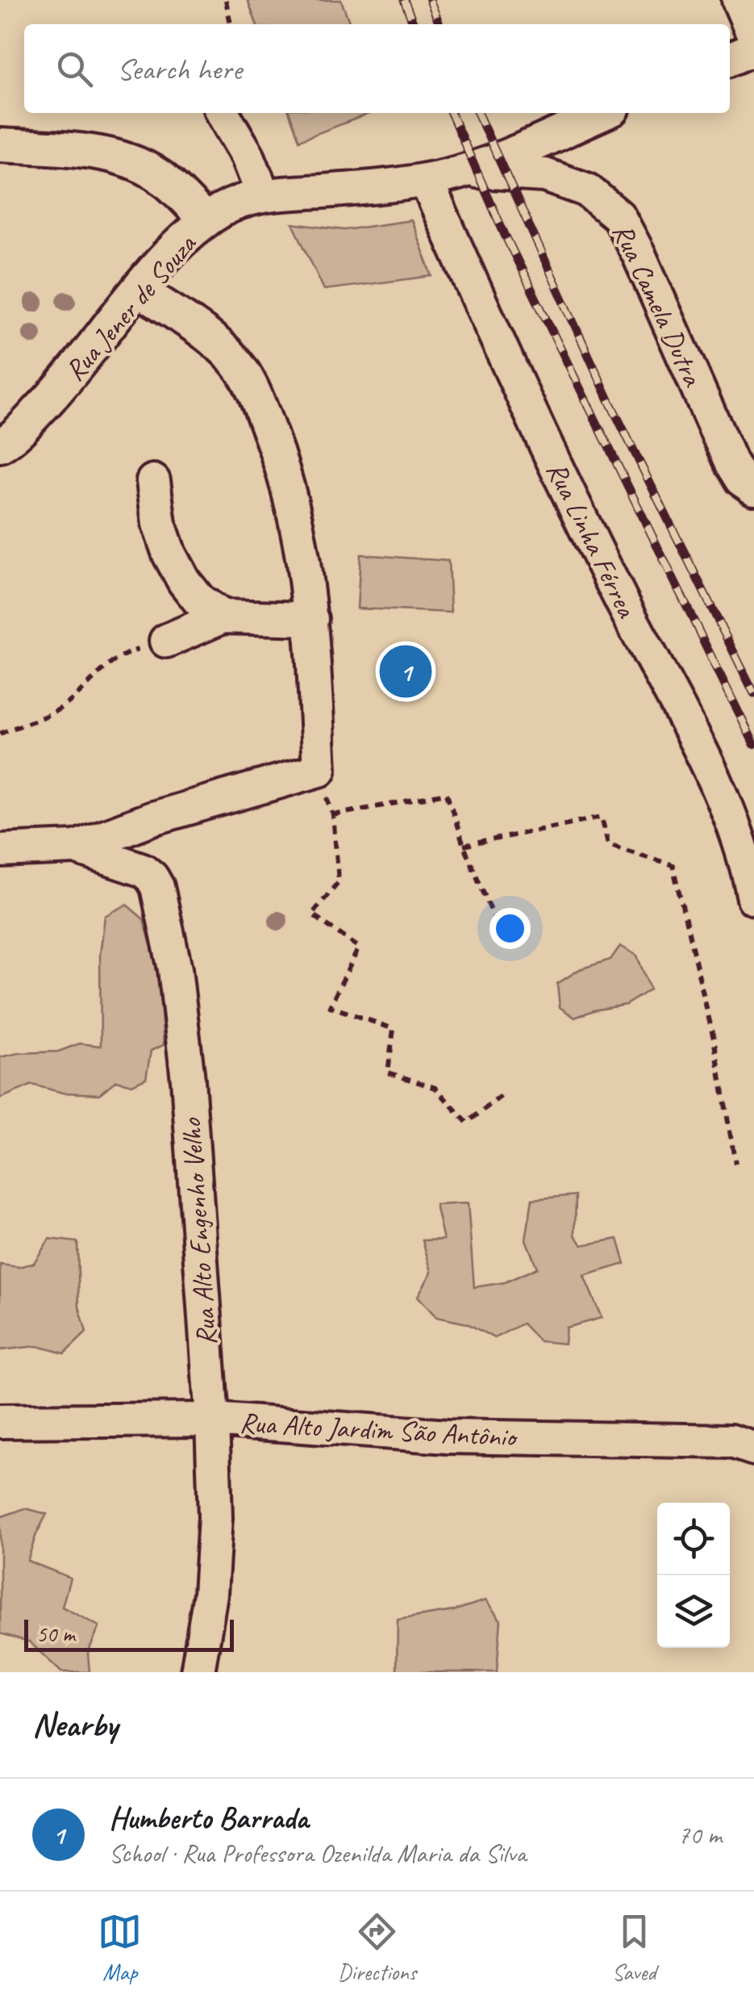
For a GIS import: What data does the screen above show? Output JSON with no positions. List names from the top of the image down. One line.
{"streets":{"street":["Rua Camela Dutra","Rua Jener de Souza","Rua Linha Férrea","Rua Alto Engenho Velho","Rua Alto Jardim São Antônio"]},"crossings":[["Rua Camela Dutra","Rua Jener de Souza"],["Rua Jener de Souza","Rua Linha Férrea"],["Rua Alto Engenho Velho","Rua Alto Jardim São Antônio"]],"scale_bar":"50 m","page":{"search":"Search here","pins":"1","scale":"50 m","heading":"Nearby","list":[{"mark":"1","name":"Humberto Barrada","note":"School · Rua Professora Ozenilda Maria da Silva","value":"70 m"}],"nav":["Map","Directions","Saved"]}}
